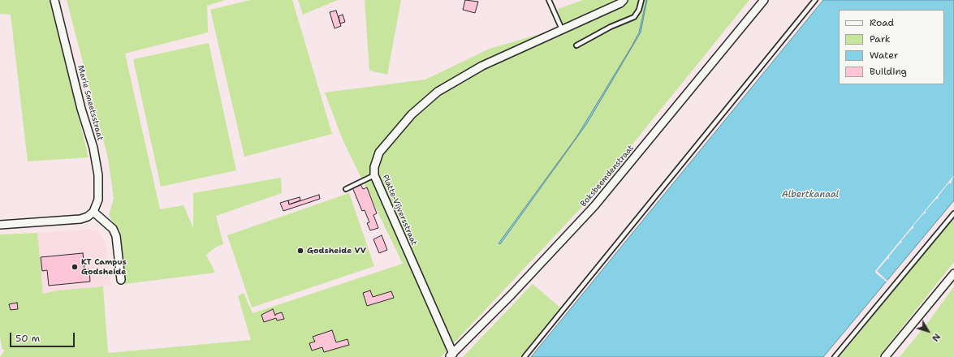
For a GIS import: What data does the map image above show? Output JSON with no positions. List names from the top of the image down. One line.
{"streets":{"street":["Marie Smeetsstraat","Boksbeemdenstraat","Platte-Vijversstraat"]},"crossings":[["Boksbeemdenstraat","Platte-Vijversstraat"]],"water":["Albertkanaal"],"places":["Godsheide VV","KT Campus Godsheide"],"legend":["Road","Park","Water","Building"],"scale_bar":"50 m","north":"bottom right"}
